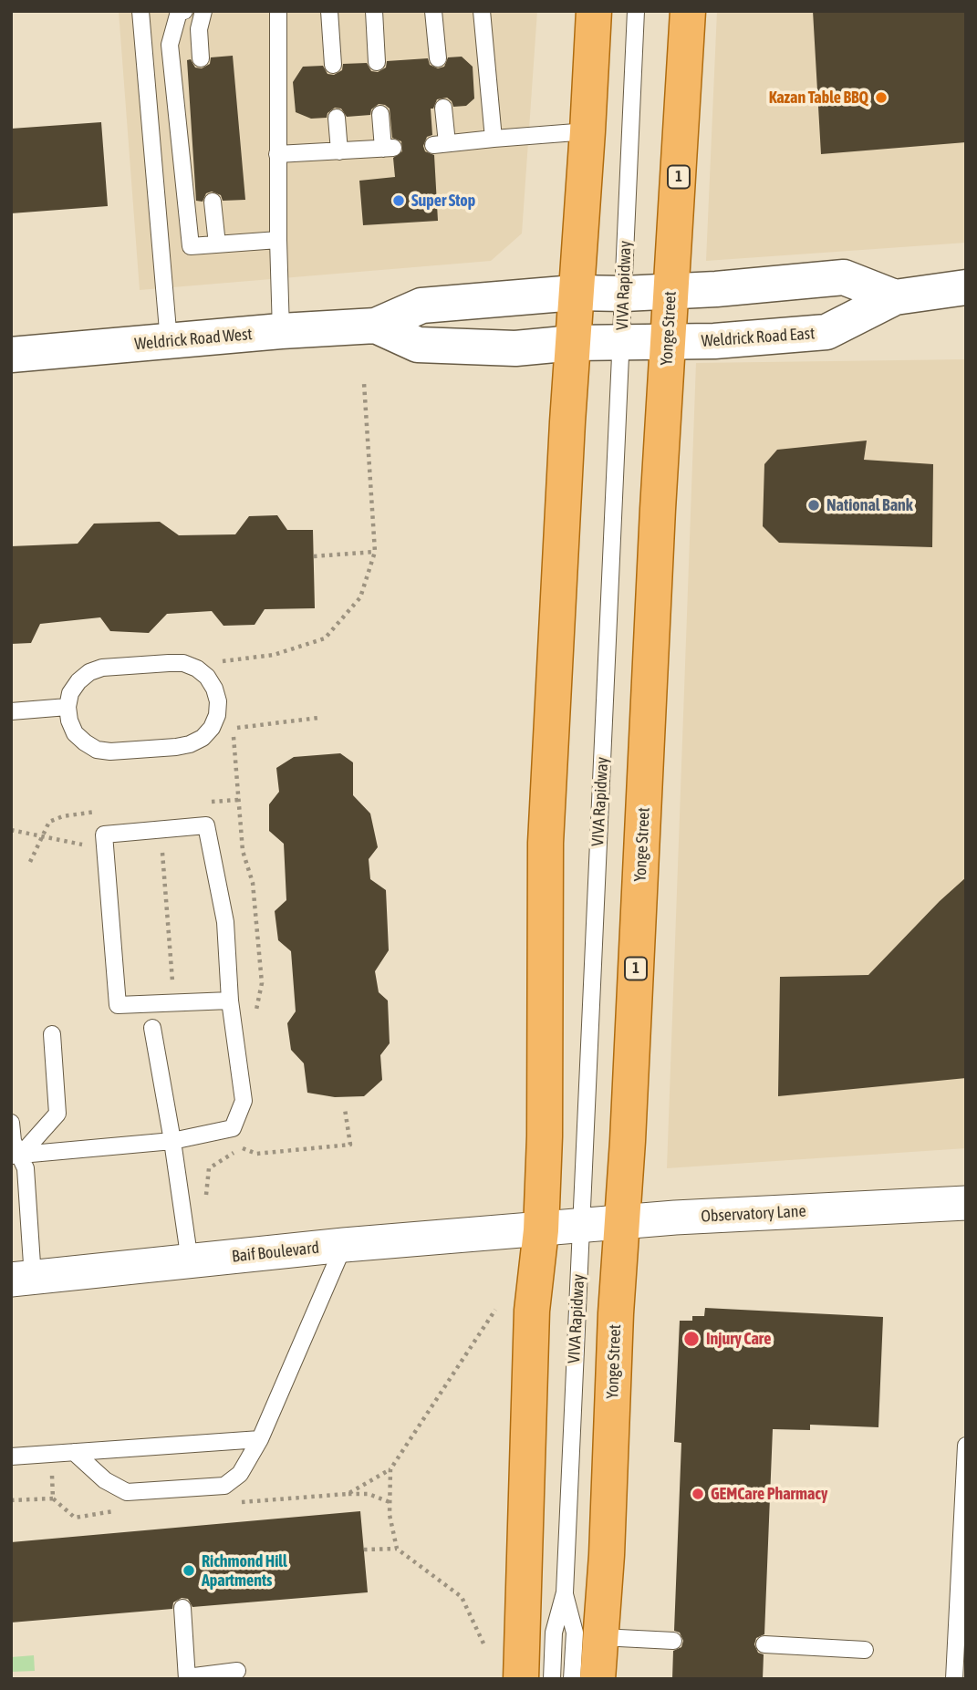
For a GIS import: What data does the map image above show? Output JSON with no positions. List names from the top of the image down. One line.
{"streets":{"main road":["1","Yonge Street"],"street":["Weldrick Road East","Weldrick Road West","Observatory Lane","Baif Boulevard"],"lane":["VIVA Rapidway"]},"crossings":[["VIVA Rapidway","Weldrick Road East"],["VIVA Rapidway","Observatory Lane"],["Yonge Street","Weldrick Road East"],["Yonge Street","Observatory Lane"],["Weldrick Road East","Weldrick Road West"],["Observatory Lane","Baif Boulevard"]],"places":["Kazan Table BBQ","Super Stop","National Bank","Injury Care","GEMCare Pharmacy","Richmond Hill Apartments"]}
